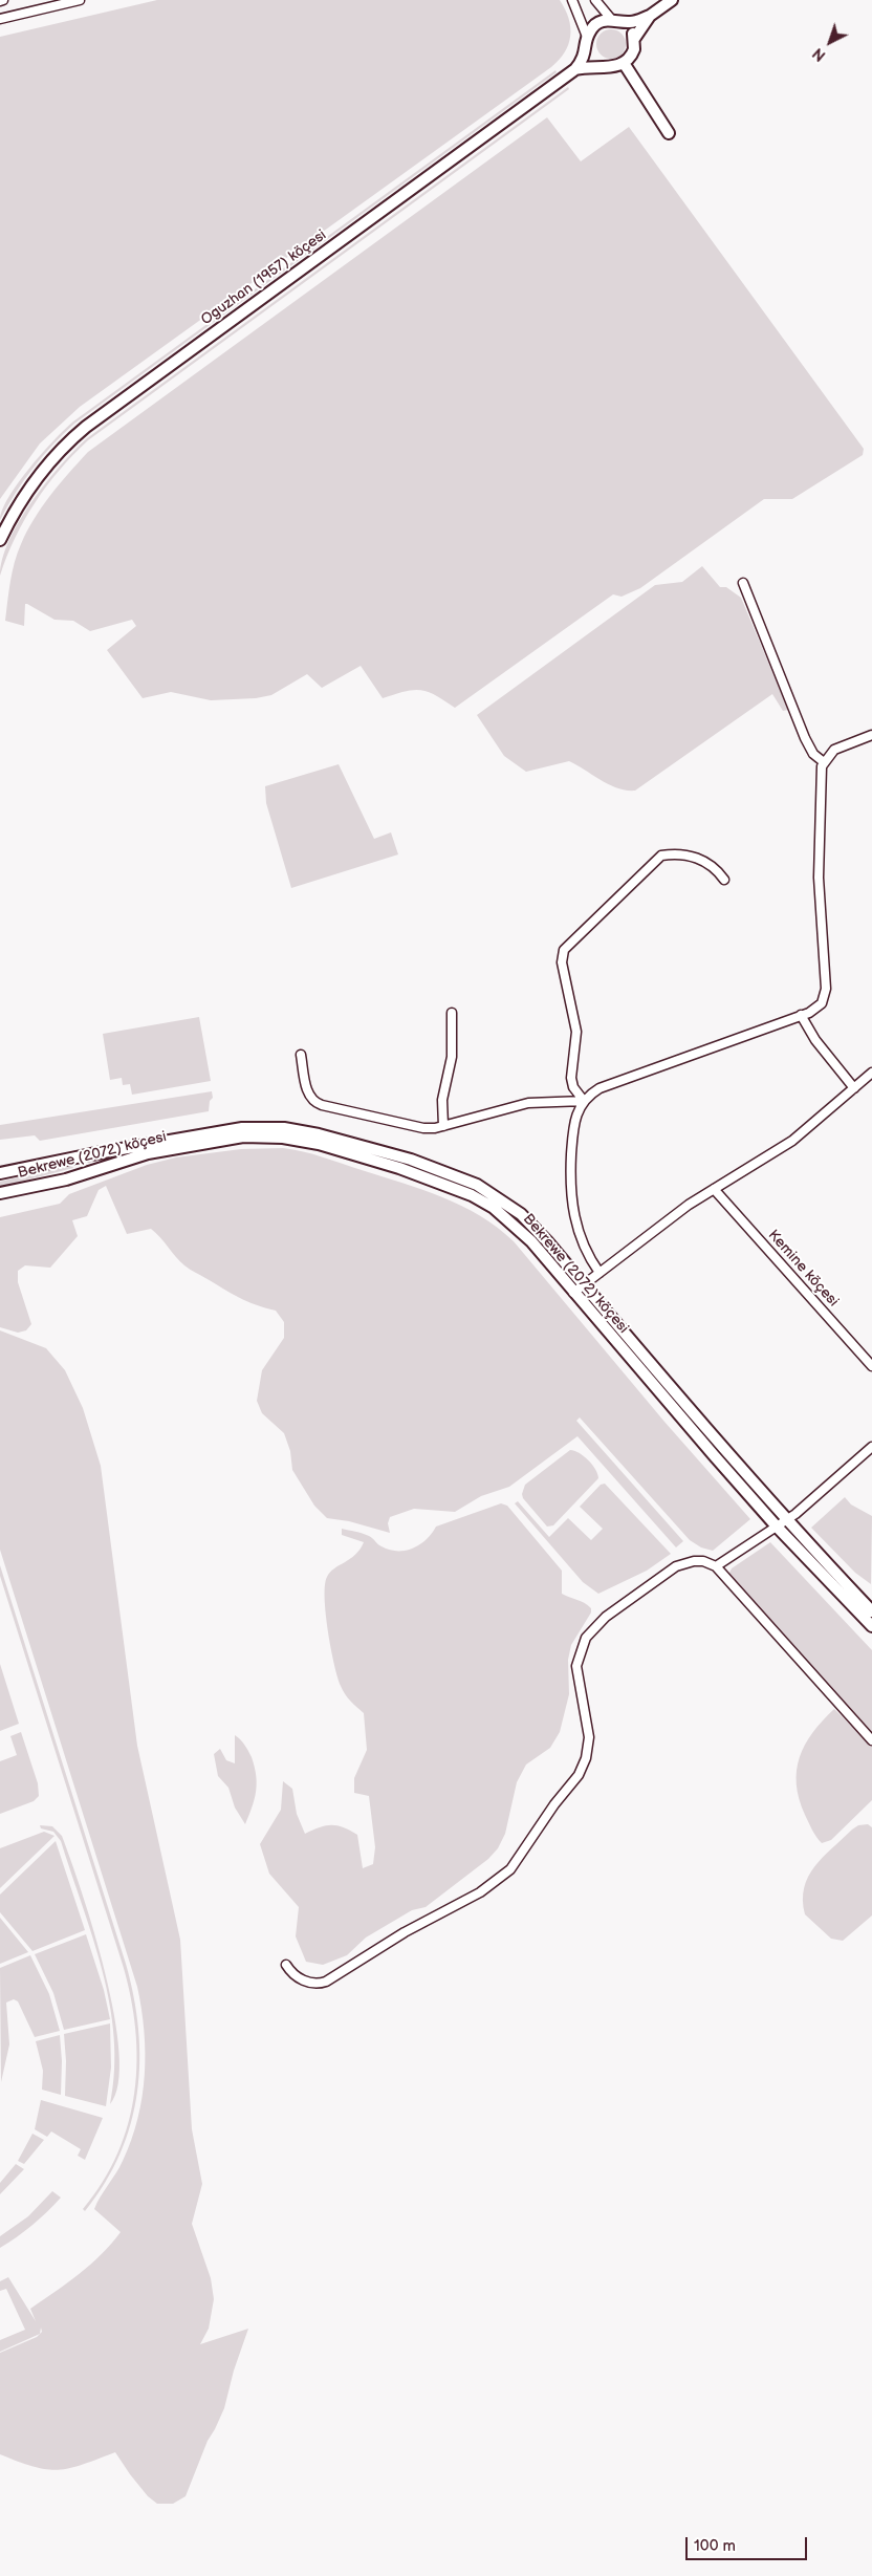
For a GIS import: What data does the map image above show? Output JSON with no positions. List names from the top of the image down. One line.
{"streets":{"main road":["Oguzhan (1957) köçesi","Bekrewe (2072) köçesi"],"street":["Kemine köçesi"]},"scale_bar":"100 m","north":"bottom left"}
